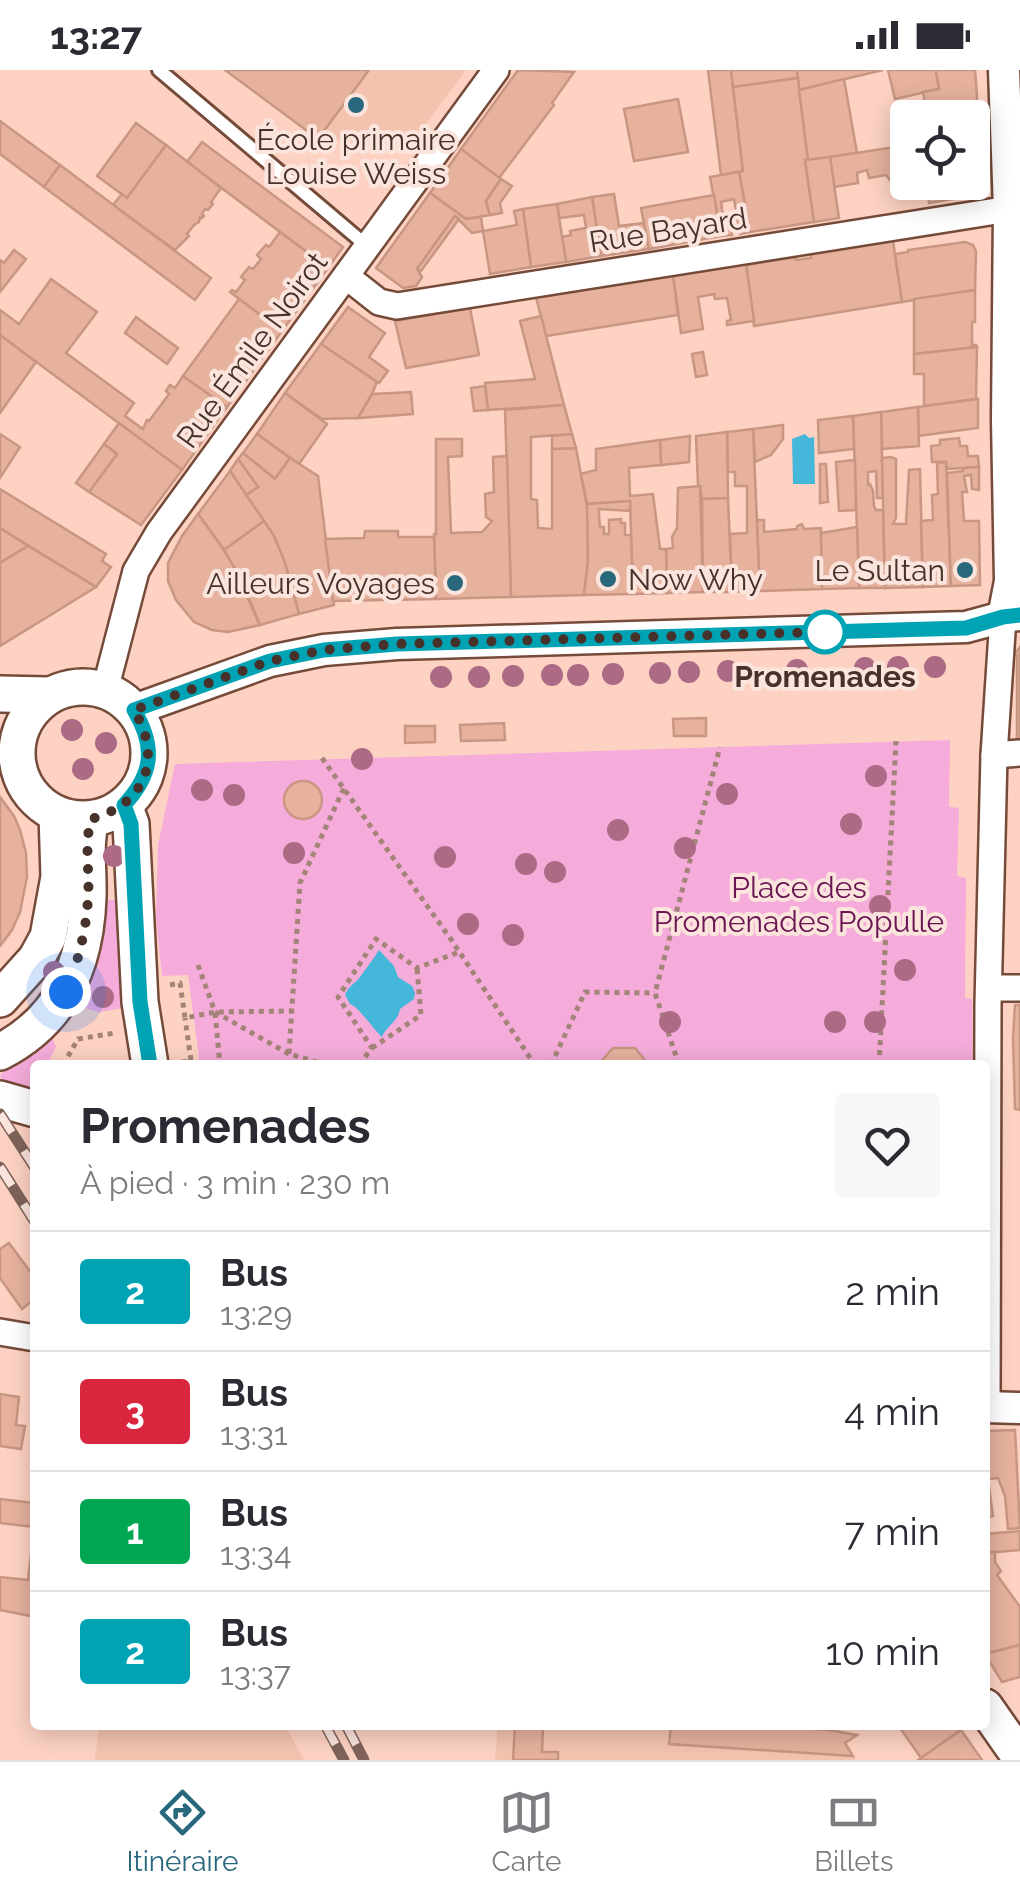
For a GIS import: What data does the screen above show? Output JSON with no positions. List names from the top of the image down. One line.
{"streets":{"street":["Rue Bayard","Rue Émile Noirot"]},"crossings":[["Rue Bayard","Rue Émile Noirot"]],"parks":["Place des Promenades Populle"],"places":["École primaire Louise Weiss","Le Sultan","Now Why","Ailleurs Voyages","Promenades"],"lines":["bus line 2"],"page":{"status":"13:27","heading":["Promenades","À pied · 3 min · 230 m"],"list":[{"mark":"2","name":"Bus","note":"13:29","value":"2 min"},{"mark":"3","name":"Bus","note":"13:31","value":"4 min"},{"mark":"1","name":"Bus","note":"13:34","value":"7 min"},{"mark":"2","name":"Bus","note":"13:37","value":"10 min"}],"tabs":["Itinéraire","Carte","Billets"]}}
